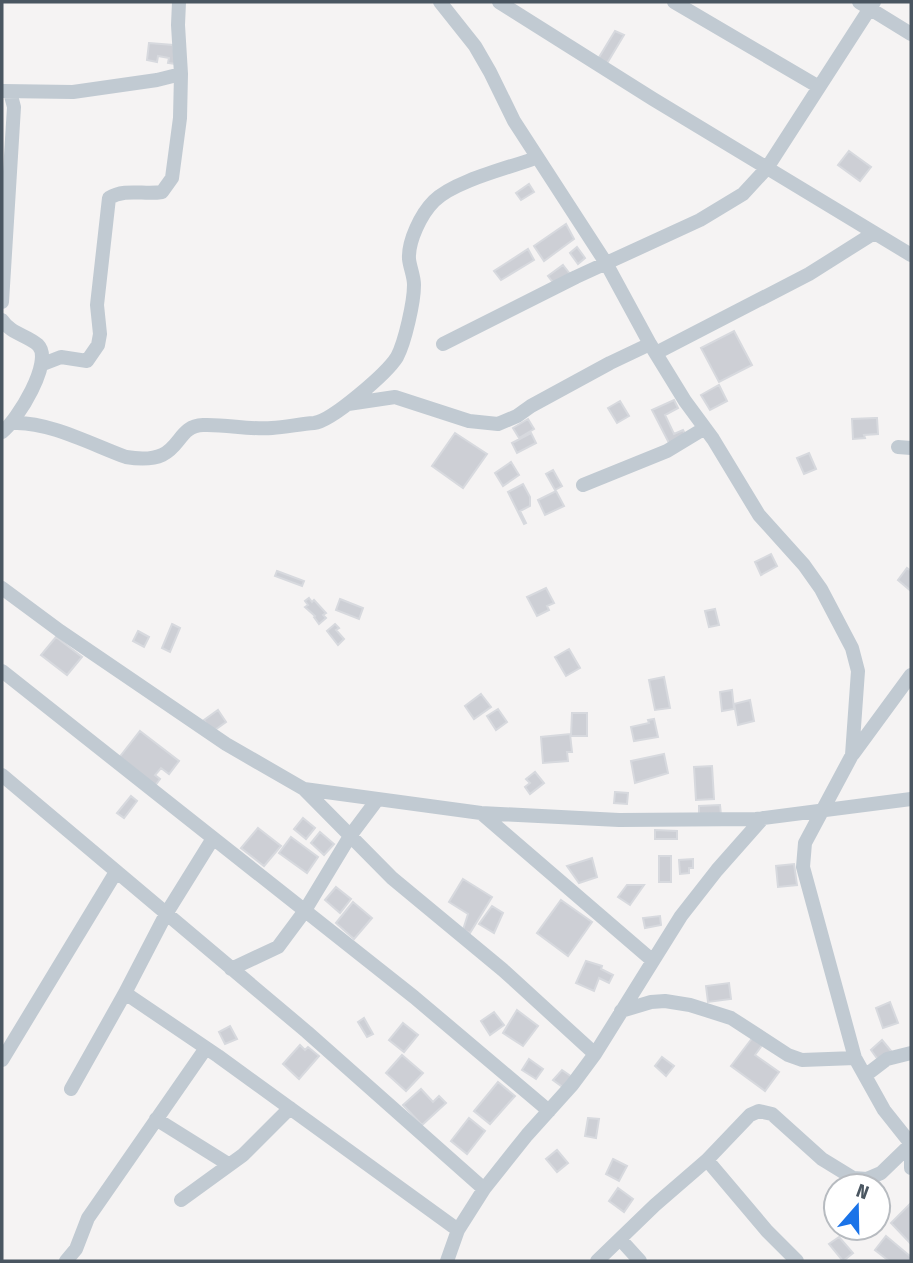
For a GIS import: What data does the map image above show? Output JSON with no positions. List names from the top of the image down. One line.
{"north":"top"}
